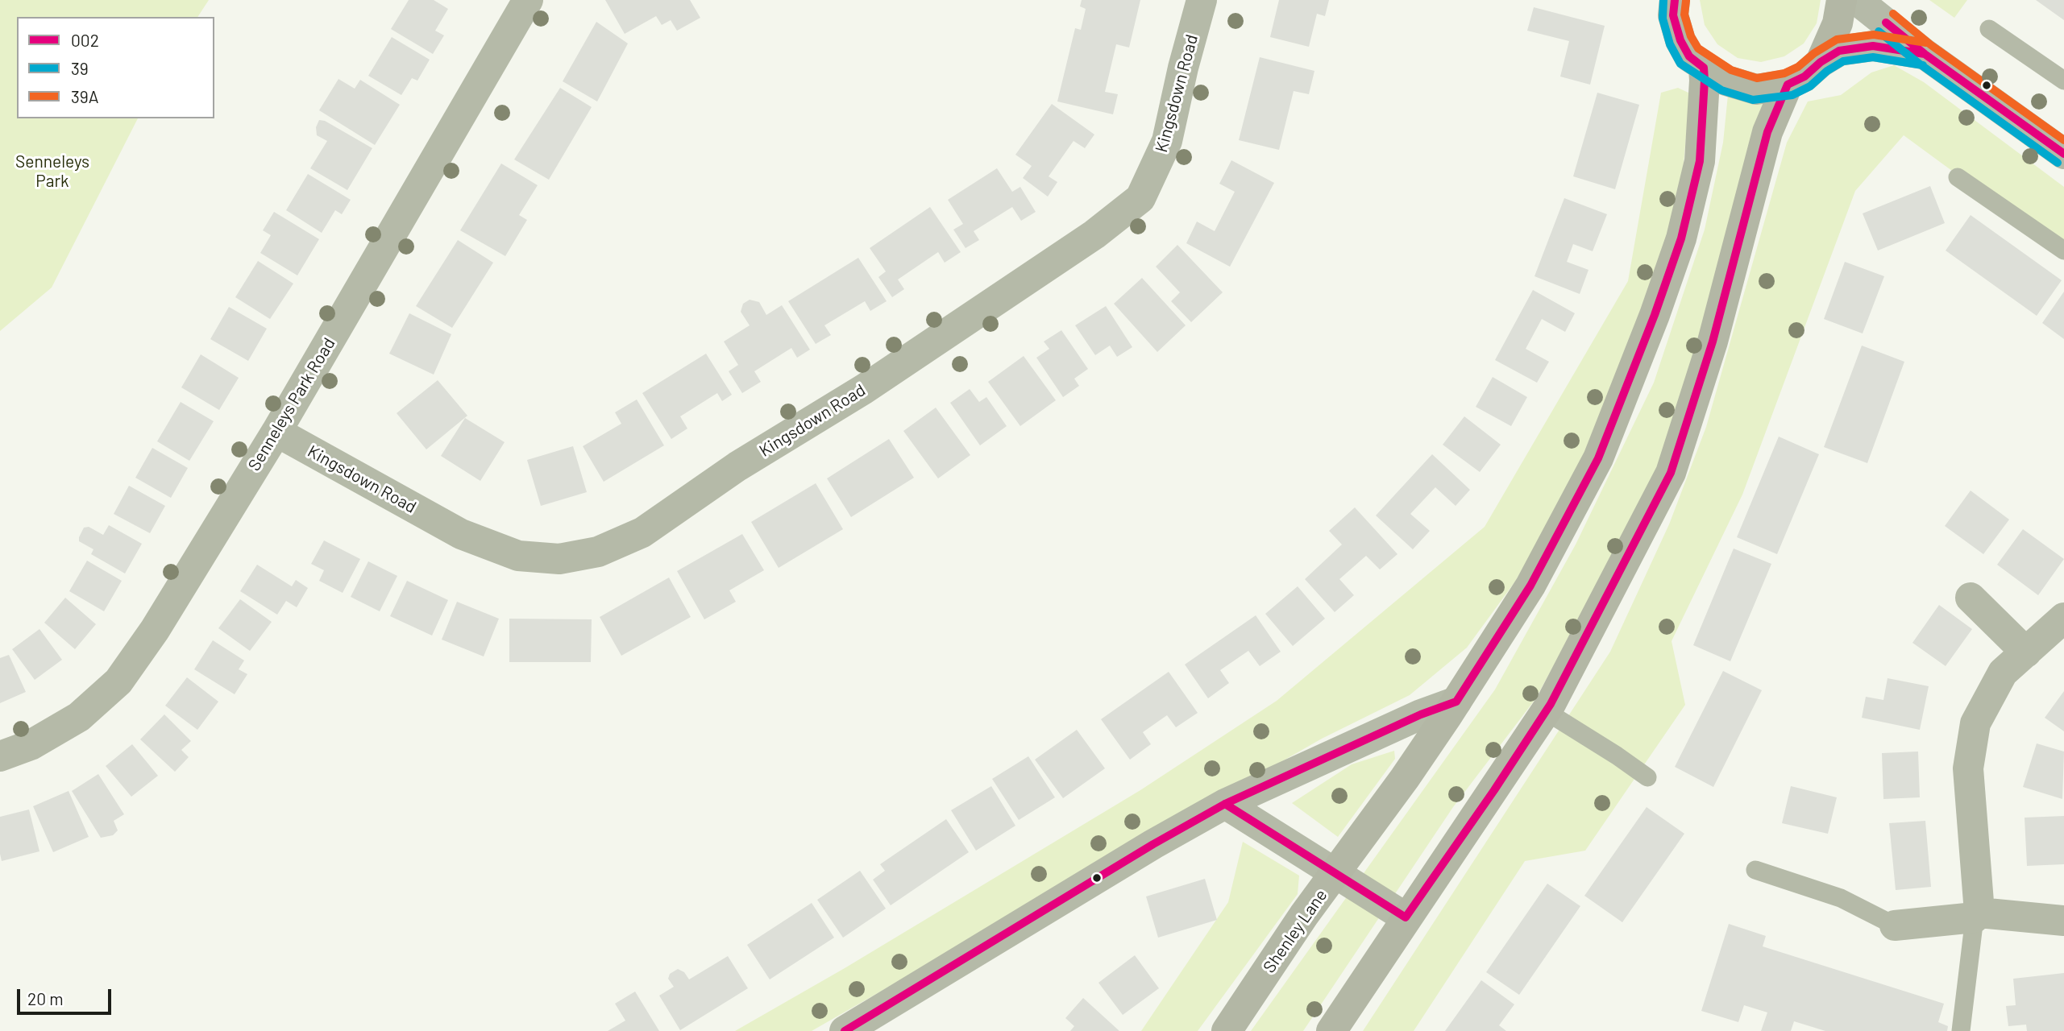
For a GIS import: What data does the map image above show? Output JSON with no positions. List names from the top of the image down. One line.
{"streets":{"main road":["Shenley Lane"],"street":["Kingsdown Road","Senneleys Park Road"]},"crossings":[["Kingsdown Road","Senneleys Park Road"]],"parks":["Senneleys Park"],"lines":["transit line 002","transit line 39","transit line 39A"],"legend":["002","39","39A"],"scale_bar":"20 m"}
